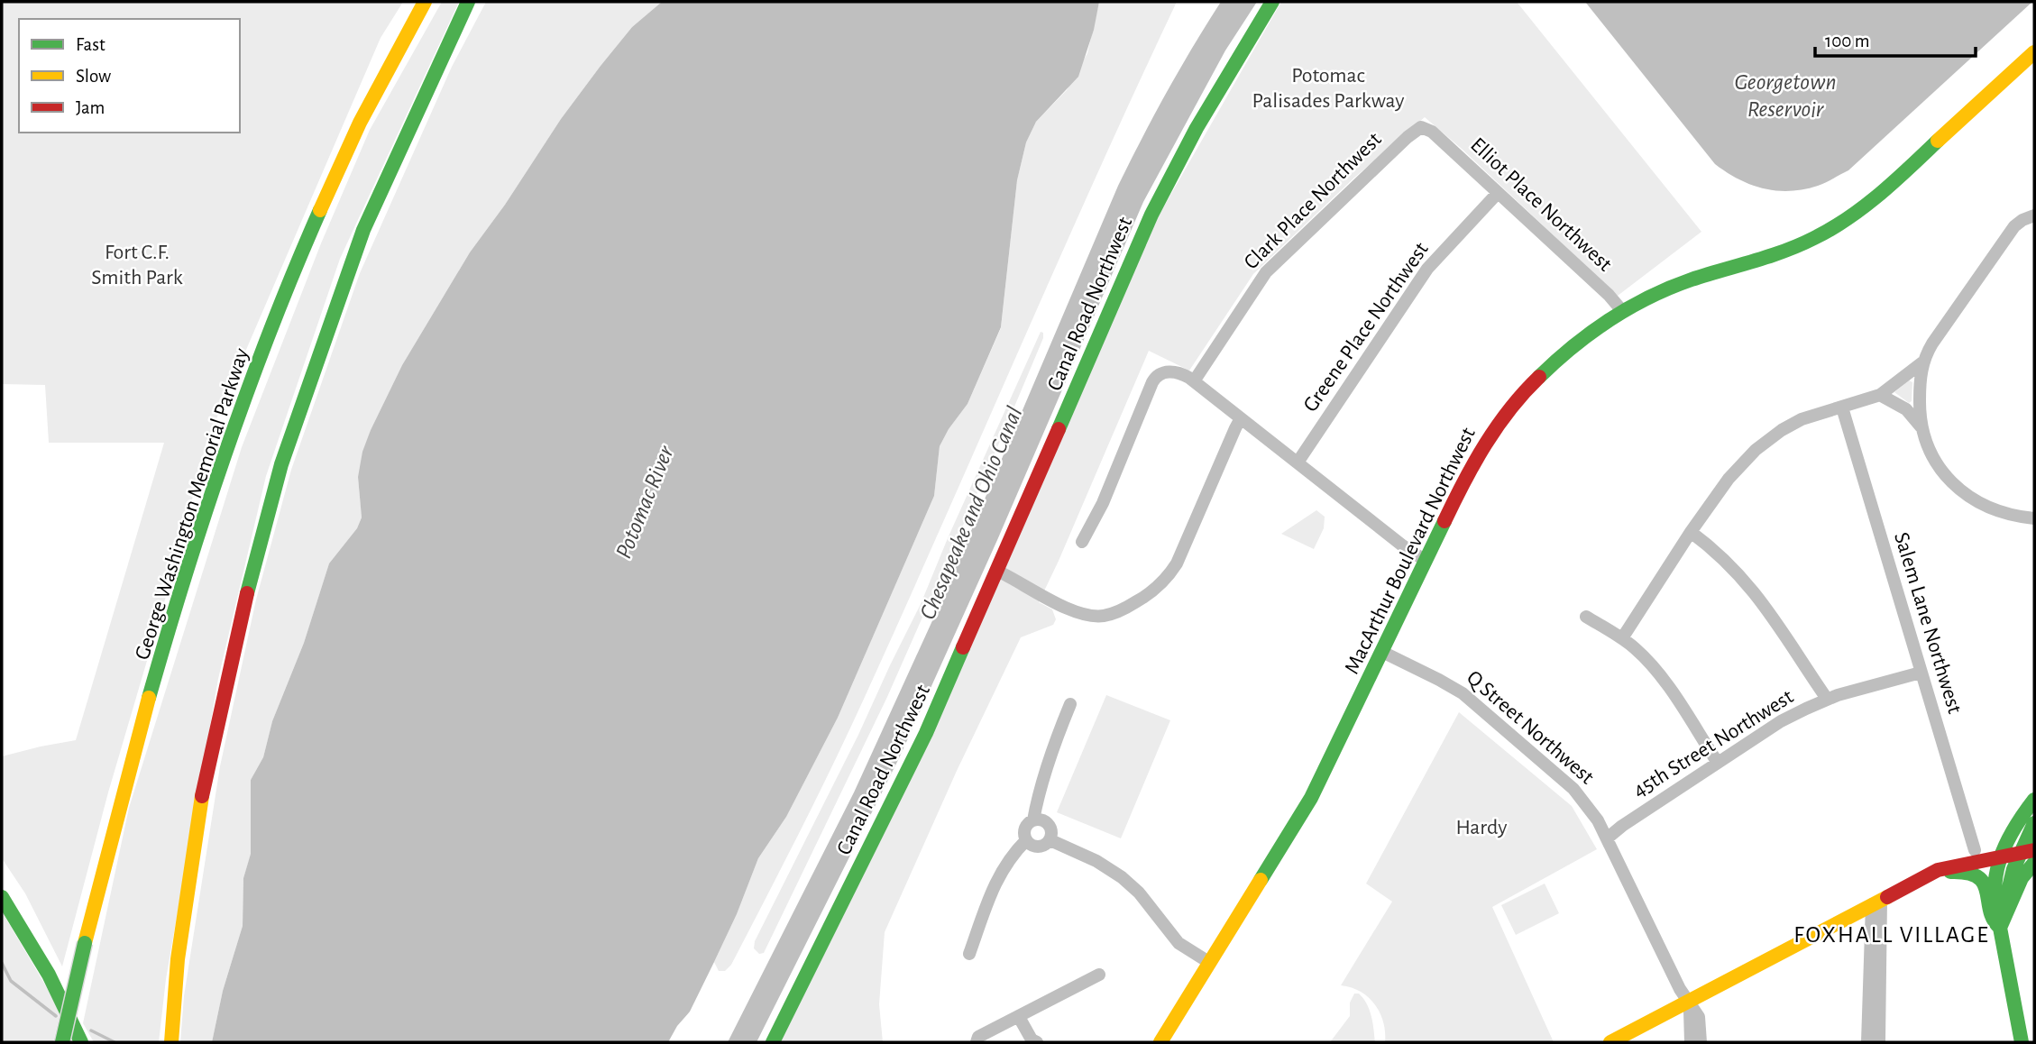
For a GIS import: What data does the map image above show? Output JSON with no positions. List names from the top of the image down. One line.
{"streets":{"main road":["Canal Road Northwest","George Washington Memorial Parkway","MacArthur Boulevard Northwest"],"street":["Clark Place Northwest","Elliot Place Northwest","Greene Place Northwest","Salem Lane Northwest","Q Street Northwest","45th Street Northwest"]},"crossings":[["Clark Place Northwest","Elliot Place Northwest"],["Elliot Place Northwest","Greene Place Northwest"],["Elliot Place Northwest","MacArthur Boulevard Northwest"],["MacArthur Boulevard Northwest","Q Street Northwest"],["Salem Lane Northwest","45th Street Northwest"],["Q Street Northwest","45th Street Northwest"]],"districts":["FOXHALL VILLAGE"],"water":["Georgetown Reservoir","Potomac River","Chesapeake and Ohio Canal"],"parks":["Potomac Palisades Parkway","Fort C.F. Smith Park","Hardy"],"legend":["Fast","Slow","Jam"],"scale_bar":"100 m"}
